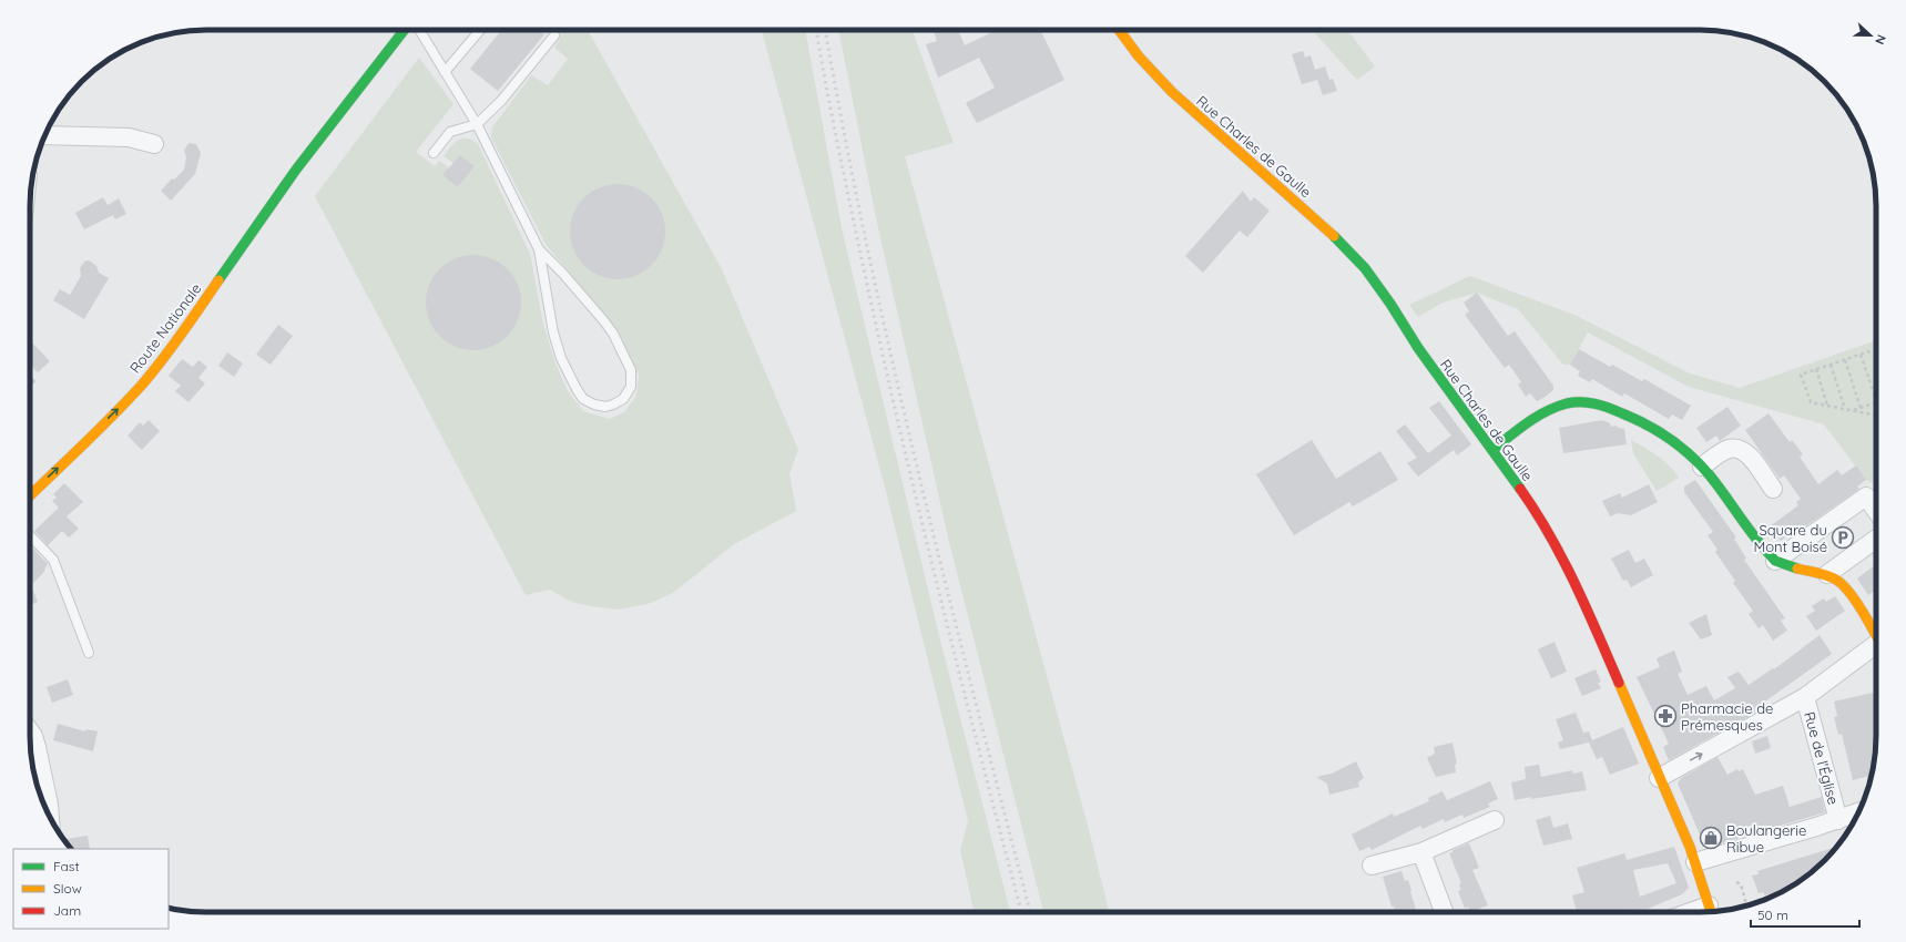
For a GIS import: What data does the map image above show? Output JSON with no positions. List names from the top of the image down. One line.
{"streets":{"street":["Rue Charles de Gaulle","Route Nationale","Rue de l'Église"]},"places":{"parking":["Square du Mont Boisé"],"pharmacy":["Pharmacie de Prémesques"],"shop":["Boulangerie Ribue"]},"legend":["Fast","Slow","Jam"],"scale_bar":"50 m","north":"right"}
